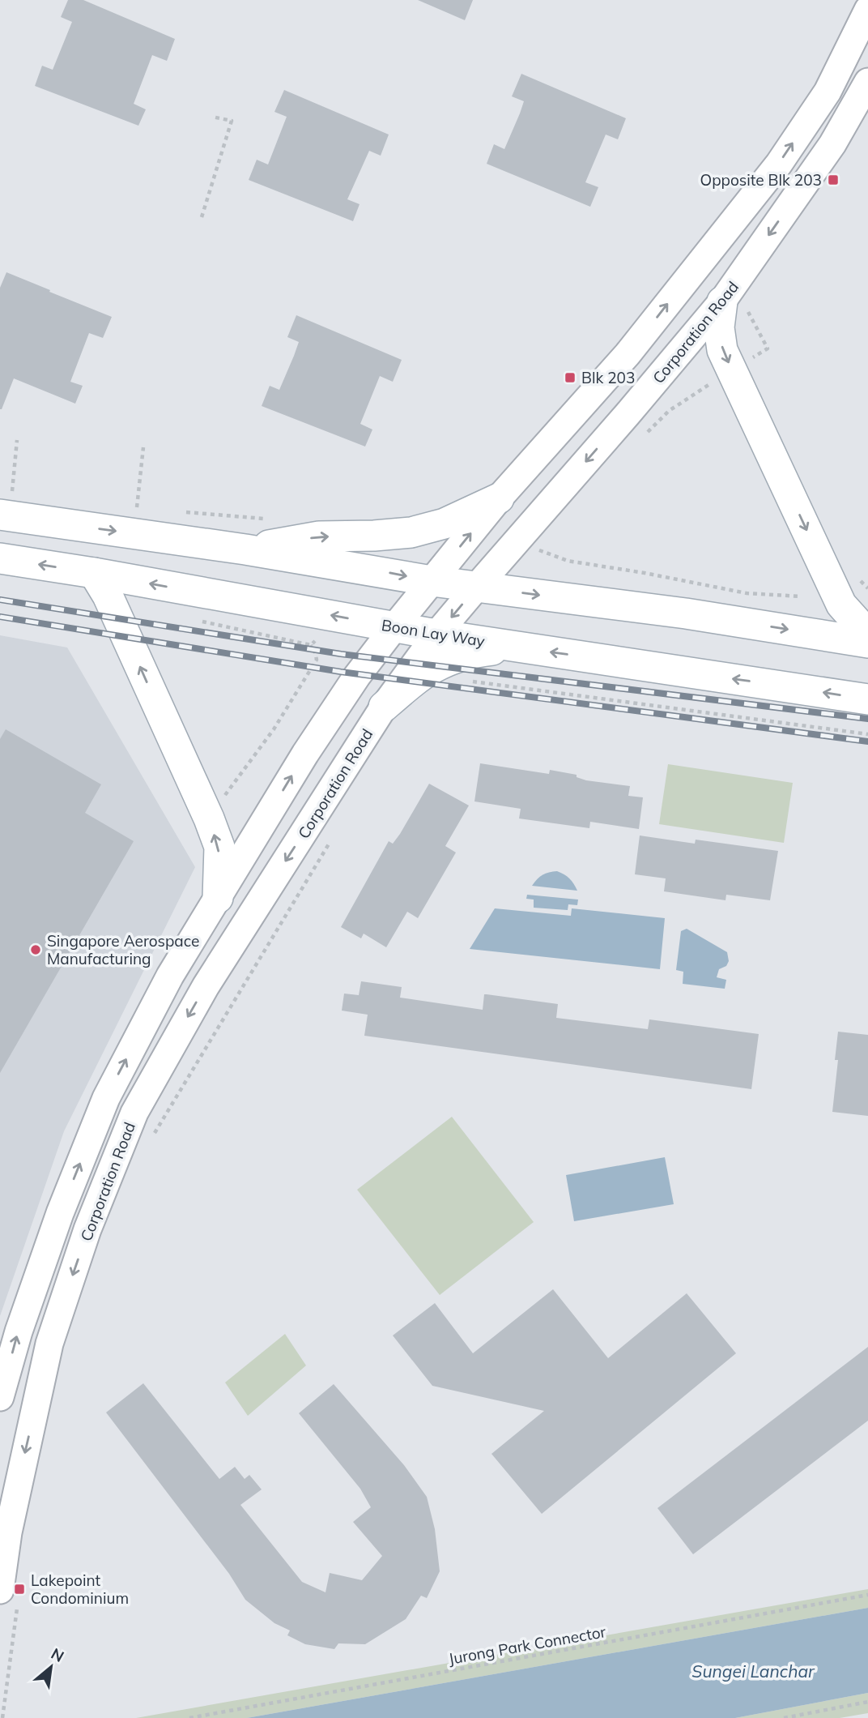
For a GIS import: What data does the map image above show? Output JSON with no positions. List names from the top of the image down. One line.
{"streets":{"main road":["Corporation Road","Boon Lay Way"],"path":["Jurong Park Connector"]},"crossings":[["Corporation Road","Boon Lay Way"]],"water":["Sungei Lanchar"],"places":{"transit":["Opposite Blk 203","Blk 203","Lakepoint Condominium"],"other":["Singapore Aerospace Manufacturing"]},"north":"top right"}
